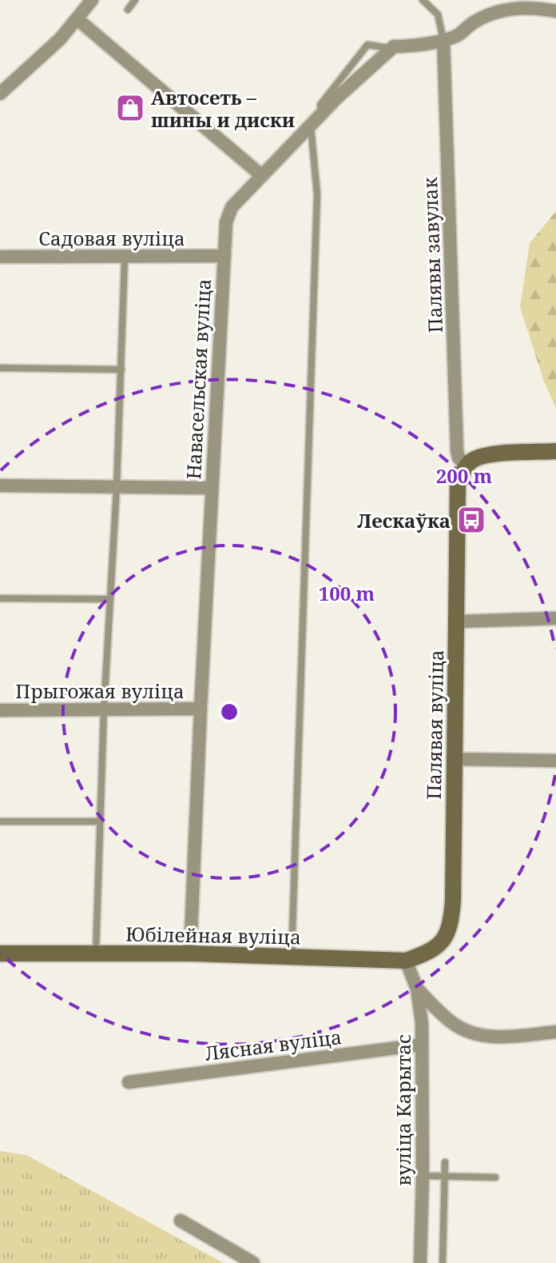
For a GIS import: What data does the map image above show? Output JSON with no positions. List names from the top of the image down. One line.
{"streets":{"main road":["Палявая вуліца","Юбілейная вуліца"],"street":["Садовая вуліца","Палявы завулак","Навасельская вуліца","Прыгожая вуліца","Лясная вуліца","вуліца Карытас"]},"crossings":[["Садовая вуліца","Навасельская вуліца"],["Палявы завулак","Палявая вуліца"],["Навасельская вуліца","Прыгожая вуліца"],["Навасельская вуліца","Юбілейная вуліца"],["Палявая вуліца","Юбілейная вуліца"],["Юбілейная вуліца","вуліца Карытас"],["Лясная вуліца","вуліца Карытас"]],"places":{"shop":["Автосеть – шины и диски"],"bus stop":["Лескаўка"]},"rings":["200 m","100 m"]}
